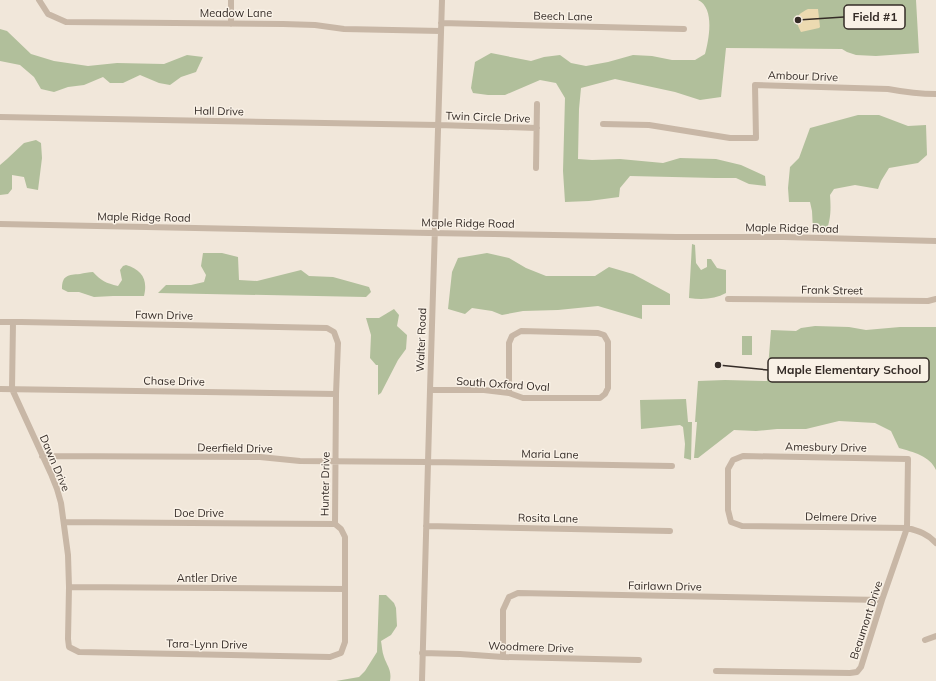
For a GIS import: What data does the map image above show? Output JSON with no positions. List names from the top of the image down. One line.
{"streets":{"street":["Meadow Lane","Beech Lane","Ambour Drive","Hall Drive","Twin Circle Drive","Maple Ridge Road","Frank Street","Fawn Drive","Walter Road","Chase Drive","South Oxford Oval","Amesbury Drive","Deerfield Drive","Maria Lane","Dawn Drive","Hunter Drive","Doe Drive","Delmere Drive","Rosita Lane","Antler Drive","Fairlawn Drive","Beaumont Drive","Tara-Lynn Drive","Woodmere Drive"]},"crossings":[["Meadow Lane","Walter Road"],["Beech Lane","Walter Road"],["Hall Drive","Twin Circle Drive"],["Hall Drive","Walter Road"],["Twin Circle Drive","Walter Road"],["Maple Ridge Road","Walter Road"],["Fawn Drive","Dawn Drive"],["Fawn Drive","Hunter Drive"],["Walter Road","South Oxford Oval"],["Walter Road","Deerfield Drive"],["Walter Road","Maria Lane"],["Walter Road","Rosita Lane"],["Walter Road","Woodmere Drive"],["Chase Drive","Dawn Drive"],["Chase Drive","Hunter Drive"],["Amesbury Drive","Delmere Drive"],["Amesbury Drive","Beaumont Drive"],["Deerfield Drive","Maria Lane"],["Deerfield Drive","Dawn Drive"],["Deerfield Drive","Hunter Drive"],["Dawn Drive","Doe Drive"],["Dawn Drive","Antler Drive"],["Dawn Drive","Tara-Lynn Drive"],["Hunter Drive","Doe Drive"],["Hunter Drive","Antler Drive"],["Hunter Drive","Tara-Lynn Drive"],["Delmere Drive","Beaumont Drive"],["Fairlawn Drive","Beaumont Drive"],["Fairlawn Drive","Woodmere Drive"]],"places":["Field #1","Maple Elementary School"]}
